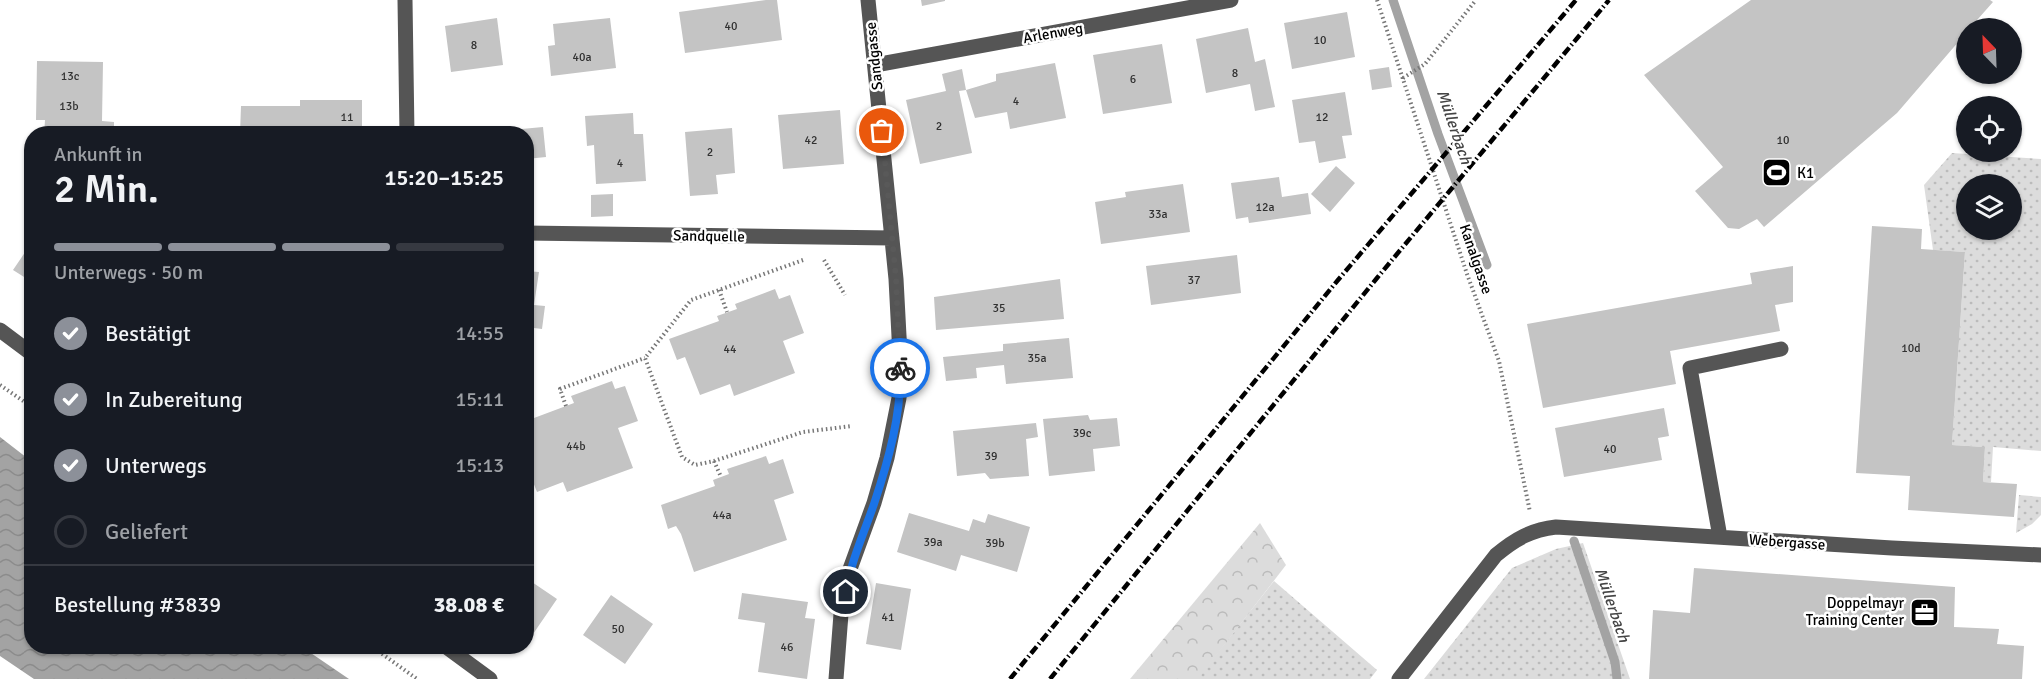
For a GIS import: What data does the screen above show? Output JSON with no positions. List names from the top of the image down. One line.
{"streets":{"street":["Arlenweg","Sandgasse","Sandquelle","Webergasse"],"path":["Kanalgasse"]},"crossings":[["Arlenweg","Sandgasse"],["Sandgasse","Sandquelle"],["Kanalgasse","Webergasse"]],"water":["Müllerbach"],"places":{"sports":["K1"],"office":["Doppelmayr Training Center"]},"house_numbers":["40","10","8","40a","8","13c","6","4","13b","11","12","2","42","10","2","4","12a","33a","37","35","10d","44","35a","39c","44b","40","39","44a","39a","39b","41","50","46"],"north":"top left","page":{"heading":["2 Min.","Ankunft in","15:20–15:25"],"panel":["Bestellung #3839","38.08 €"],"bar":"Unterwegs · 50 m","list":[["Bestätigt","14:55"],["In Zubereitung","15:11"],["Unterwegs","15:13"],"Geliefert"]}}
